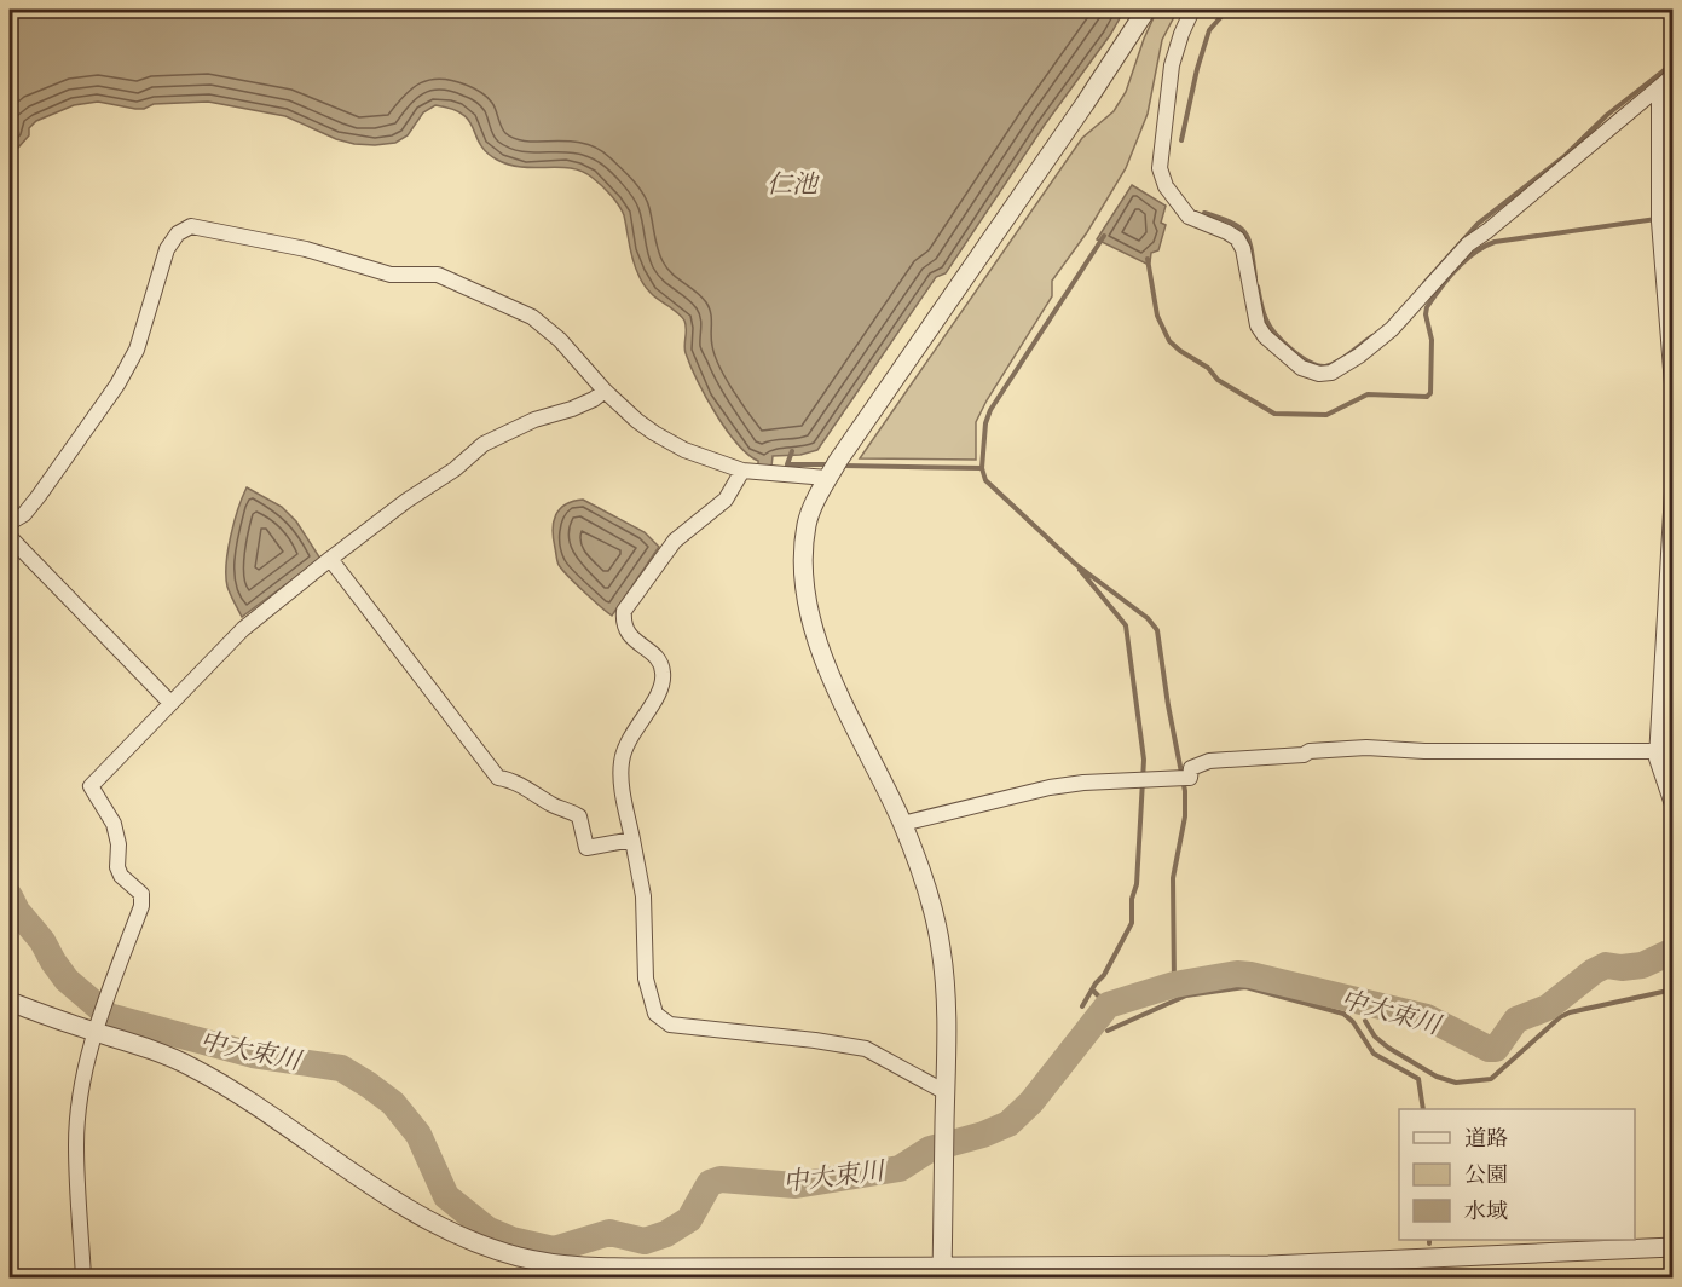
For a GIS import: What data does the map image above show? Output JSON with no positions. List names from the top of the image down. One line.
{"water":["仁池","中大束川"],"legend":["道路","公園","水域"]}
